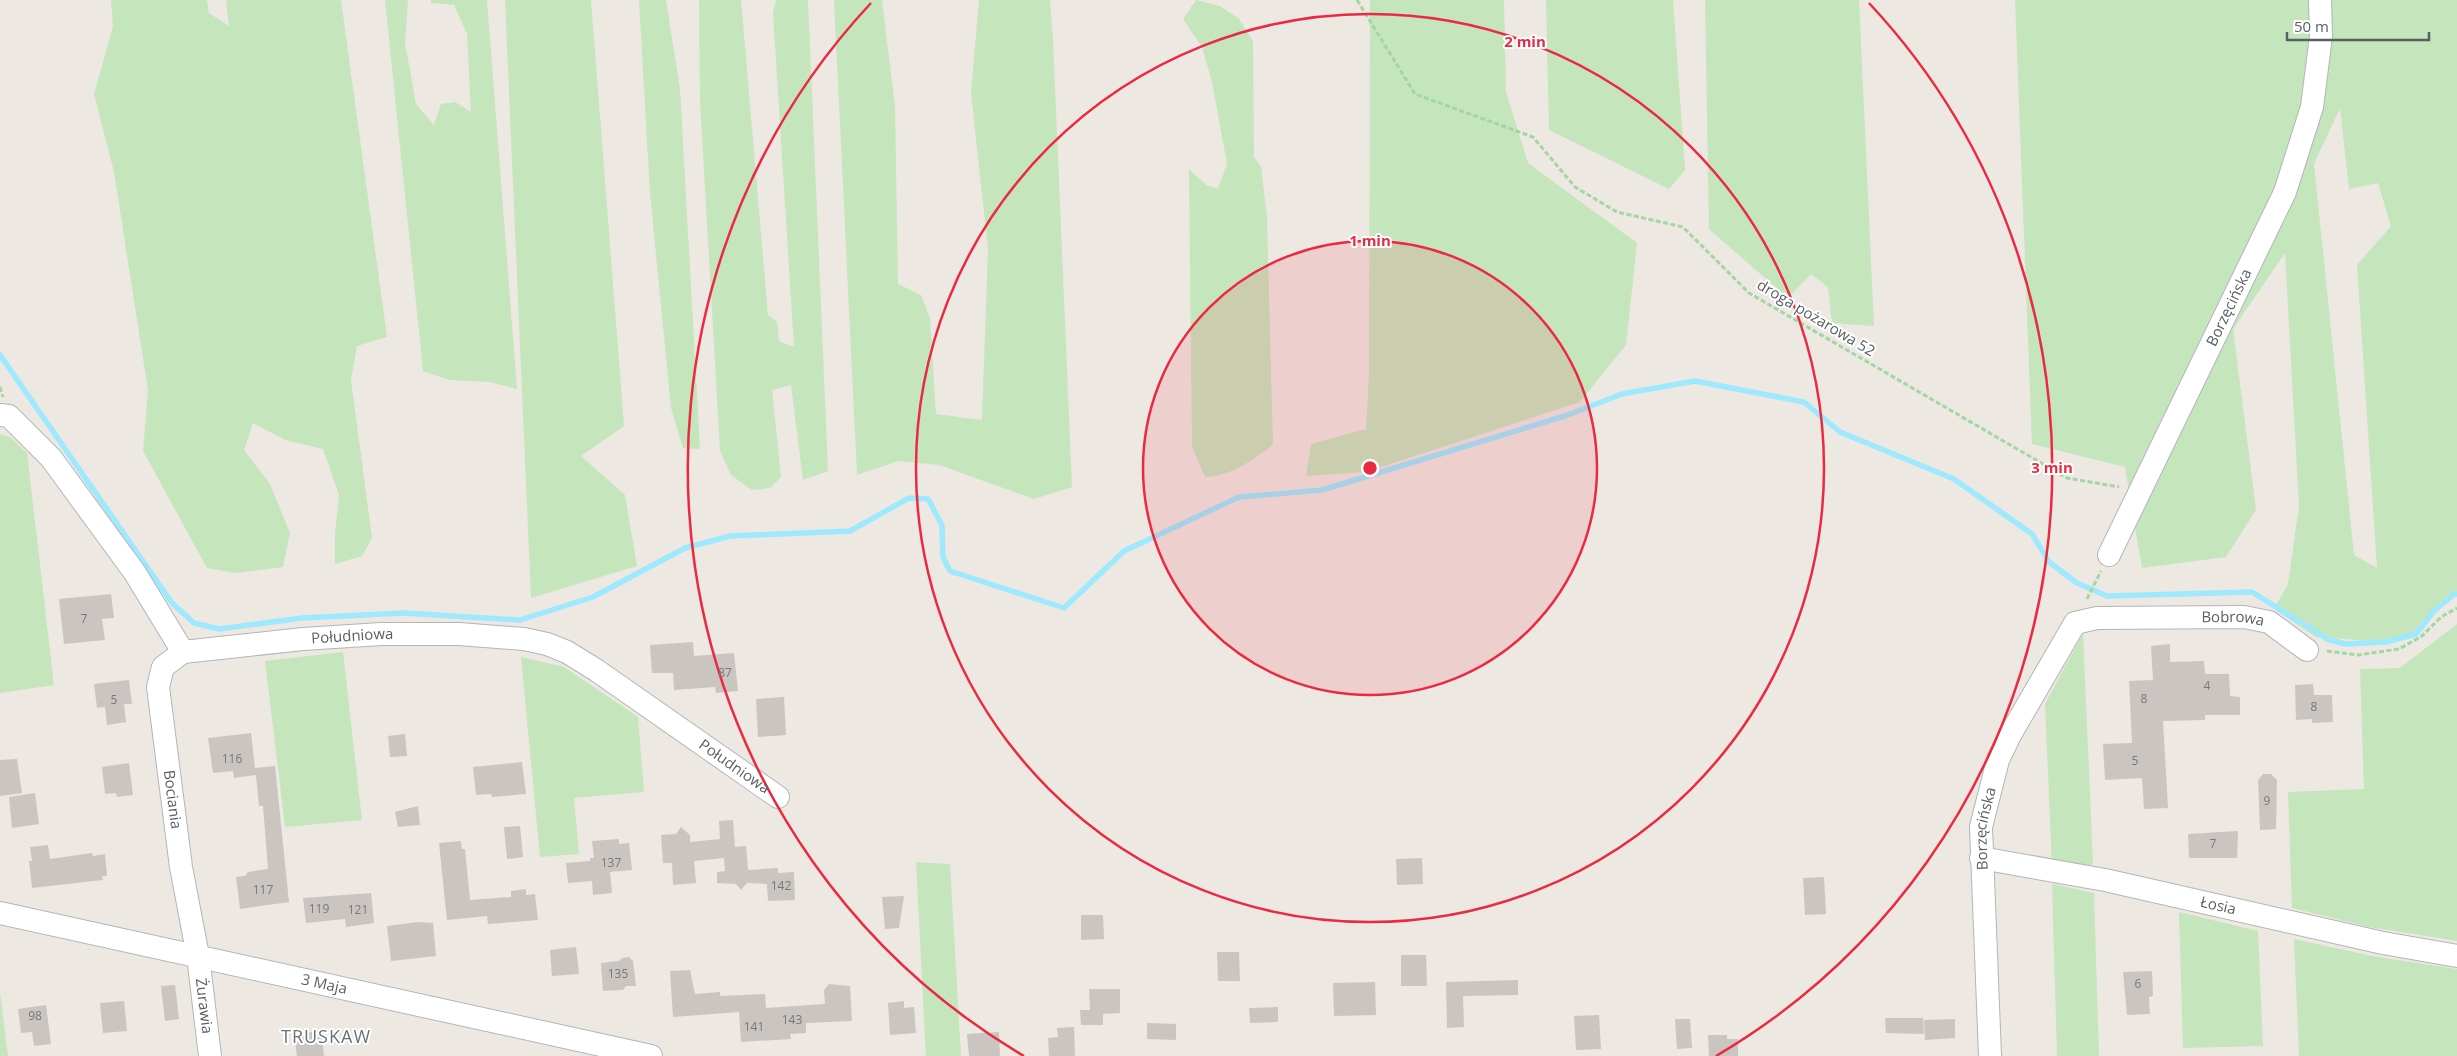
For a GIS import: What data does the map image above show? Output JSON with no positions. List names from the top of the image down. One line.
{"streets":{"street":["Borzęcińska","Bobrowa","Południowa","Bociania","Łosia","3 Maja","Żurawia"],"path":["droga pożarowa 52"]},"crossings":[["Borzęcińska","droga pożarowa 52"],["Borzęcińska","Bobrowa"],["Borzęcińska","Łosia"],["Południowa","Bociania"],["Bociania","3 Maja"],["Bociania","Żurawia"],["3 Maja","Żurawia"]],"districts":["TRUSKAW"],"house_numbers":["7","87","4","8","5","8","116","5","9","7","137","142","117","119","121","135","6","98","143","141"],"scale_bar":"50 m","rings":["2 min","1 min","3 min"]}
